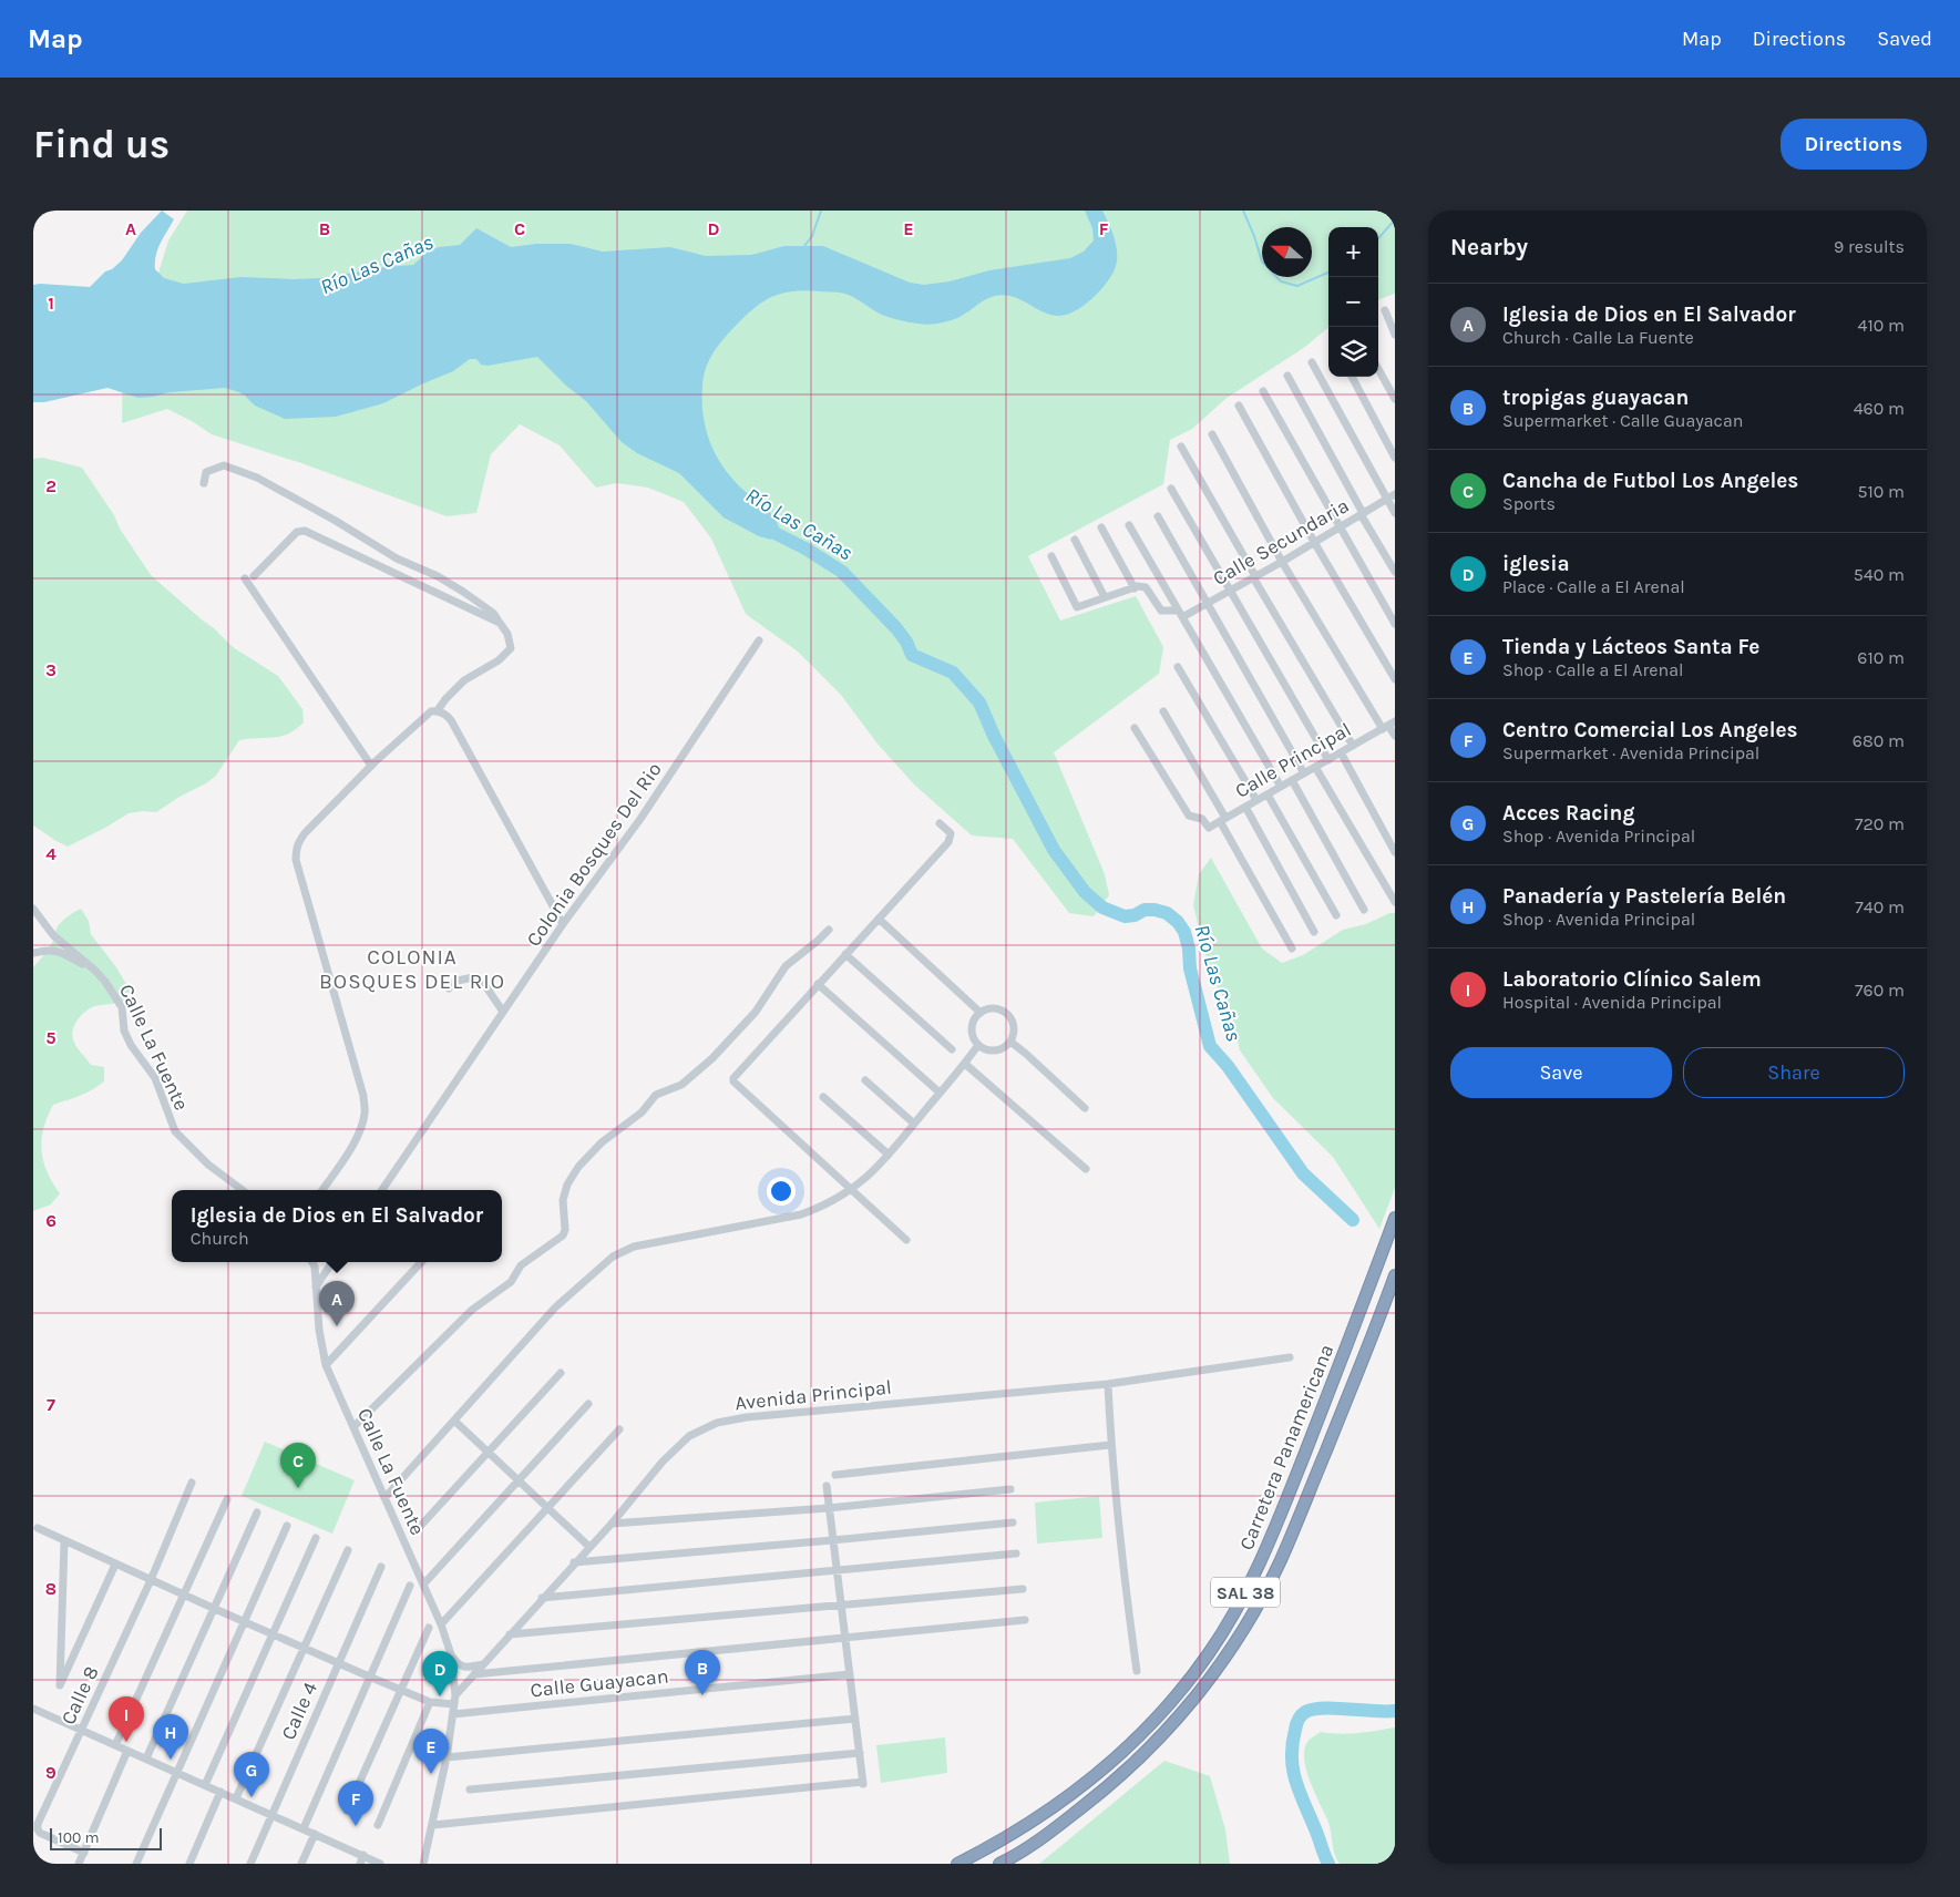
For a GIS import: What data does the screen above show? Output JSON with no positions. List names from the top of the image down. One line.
{"streets":{"highway":["Carretera Panamericana","SAL 38"],"street":["Calle Secundaria","Calle Principal","Colonia Bosques Del Rio","Calle La Fuente","Avenida Principal","Calle Guayacan","Calle 8","Calle 4"]},"crossings":[["Calle La Fuente","Avenida Principal"]],"districts":["COLONIA BOSQUES DEL RIO"],"water":["Río Las Cañas"],"scale_bar":"100 m","north":"left","page":{"header":"Map","nav":["Map","Directions","Saved"],"buttons":["Directions",["Save","Share"]],"title":"Find us","heading":["Nearby","9 results"],"map_buttons":["+","−"],"list":[{"mark":"A","name":"Iglesia de Dios en El Salvador","note":"Church · Calle La Fuente","value":"410 m"},{"mark":"B","name":"tropigas guayacan","note":"Supermarket · Calle Guayacan","value":"460 m"},{"mark":"C","name":"Cancha de Futbol Los Angeles","note":"Sports","value":"510 m"},{"mark":"D","name":"iglesia","note":"Place · Calle a El Arenal","value":"540 m"},{"mark":"E","name":"Tienda y Lácteos Santa Fe","note":"Shop · Calle a El Arenal","value":"610 m"},{"mark":"F","name":"Centro Comercial Los Angeles","note":"Supermarket · Avenida Principal","value":"680 m"},{"mark":"G","name":"Acces Racing","note":"Shop · Avenida Principal","value":"720 m"},{"mark":"H","name":"Panadería y Pastelería Belén","note":"Shop · Avenida Principal","value":"740 m"},{"mark":"I","name":"Laboratorio Clínico Salem","note":"Hospital · Avenida Principal","value":"760 m"}],"popup":["Iglesia de Dios en El Salvador","Church"],"pins":["A","C","B","D","I","H","E","G","F"],"scale":"100 m"},"grid":{"columns":["A","B","C","D","E","F"],"rows":["1","2","3","4","5","6","7","8","9"]}}
